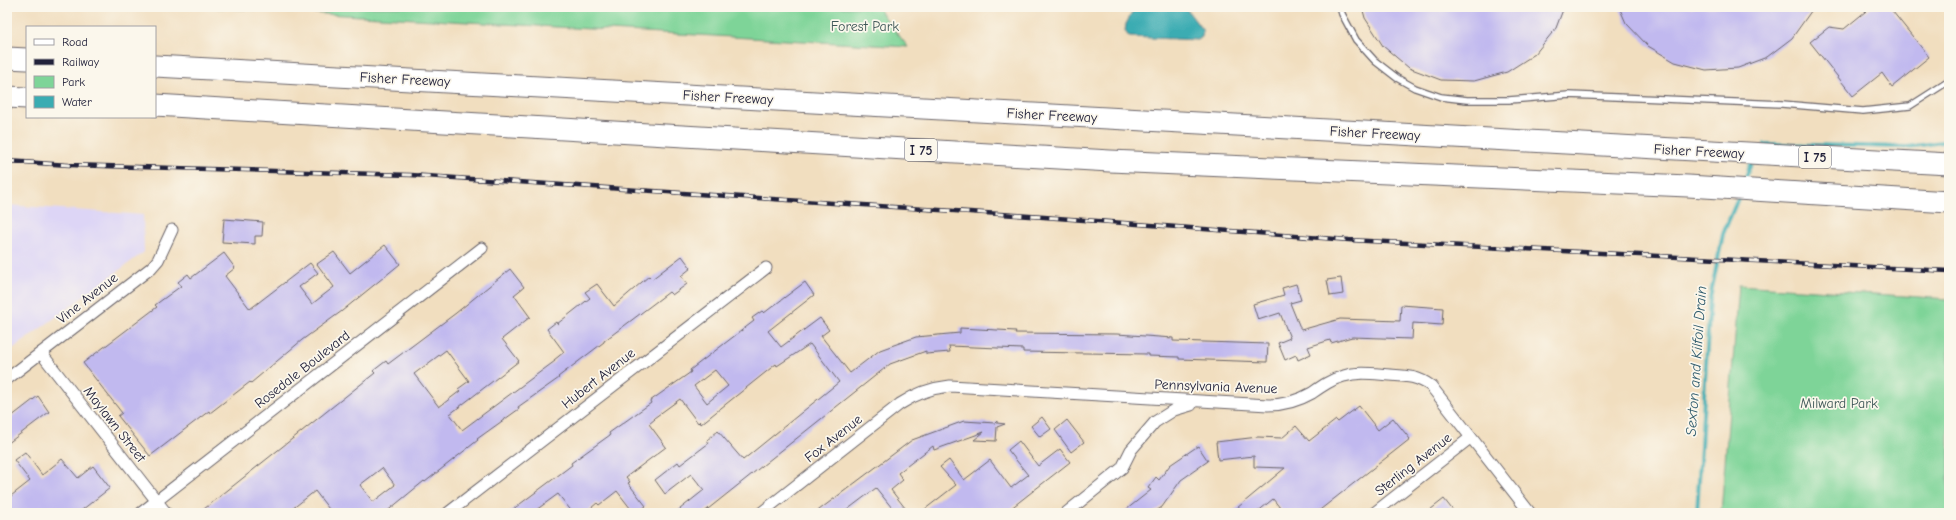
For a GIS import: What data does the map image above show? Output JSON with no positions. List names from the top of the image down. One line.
{"streets":{"highway":["Fisher Freeway","I 75"],"street":["Vine Avenue","Rosedale Boulevard","Hubert Avenue","Pennsylvania Avenue","Maylawn Street","Fox Avenue","Sterling Avenue"]},"crossings":[["Vine Avenue","Maylawn Street"],["Rosedale Boulevard","Maylawn Street"],["Pennsylvania Avenue","Fox Avenue"],["Pennsylvania Avenue","Sterling Avenue"]],"water":["Sexton and Kilfoil Drain"],"parks":["Forest Park","Milward Park"],"legend":["Road","Railway","Park","Water"]}
